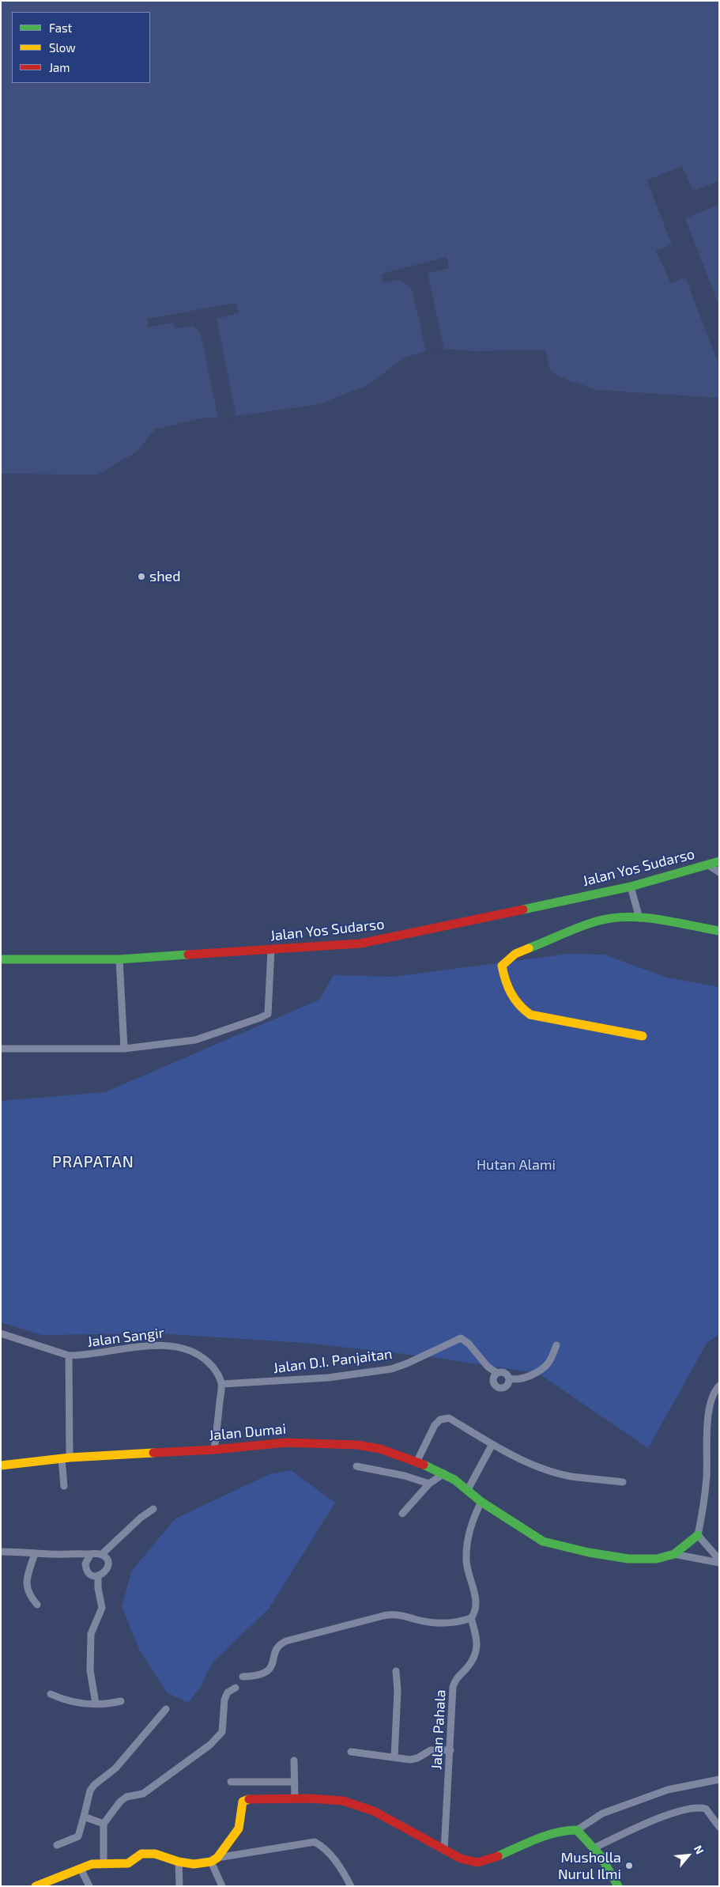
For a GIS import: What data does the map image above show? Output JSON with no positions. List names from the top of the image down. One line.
{"streets":{"street":["Jalan Yos Sudarso","Jalan Sangir","Jalan D.I. Panjaitan","Jalan Dumai","Jalan Pahala"]},"crossings":[["Jalan Sangir","Jalan D.I. Panjaitan"],["Jalan Sangir","Jalan Dumai"]],"districts":["PRAPATAN"],"parks":["Hutan Alami"],"places":["shed","Musholla Nurul Ilmi"],"legend":["Fast","Slow","Jam"],"north":"top right"}
